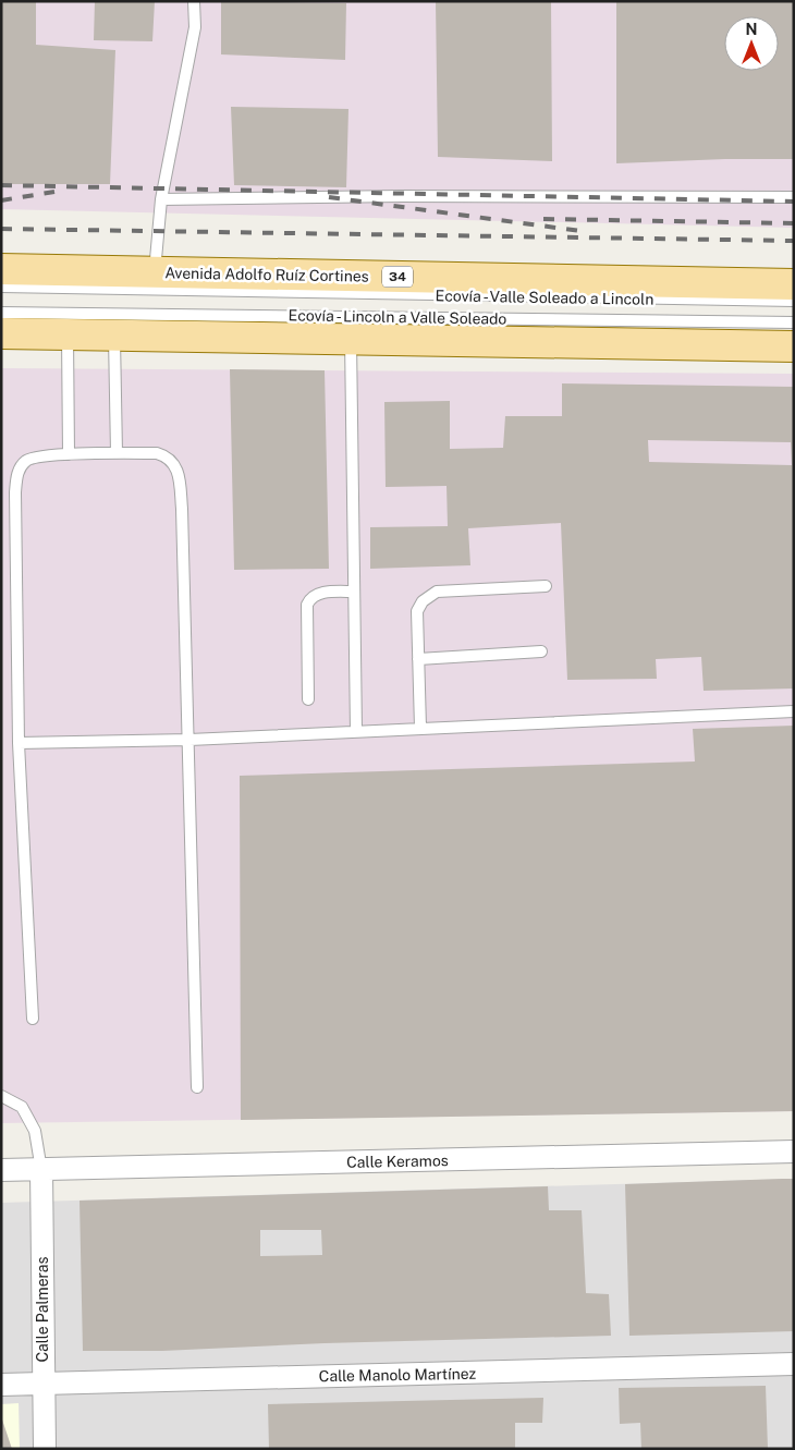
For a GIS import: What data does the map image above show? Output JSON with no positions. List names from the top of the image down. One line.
{"streets":{"main road":["Avenida Adolfo Ruíz Cortines","34"],"street":["Calle Keramos","Calle Palmeras","Calle Manolo Martínez"],"lane":["Ecovía - Valle Soleado a Lincoln","Ecovía - Lincoln a Valle Soleado"]},"crossings":[["Calle Keramos","Calle Palmeras"],["Calle Palmeras","Calle Manolo Martínez"]],"north":"top"}
